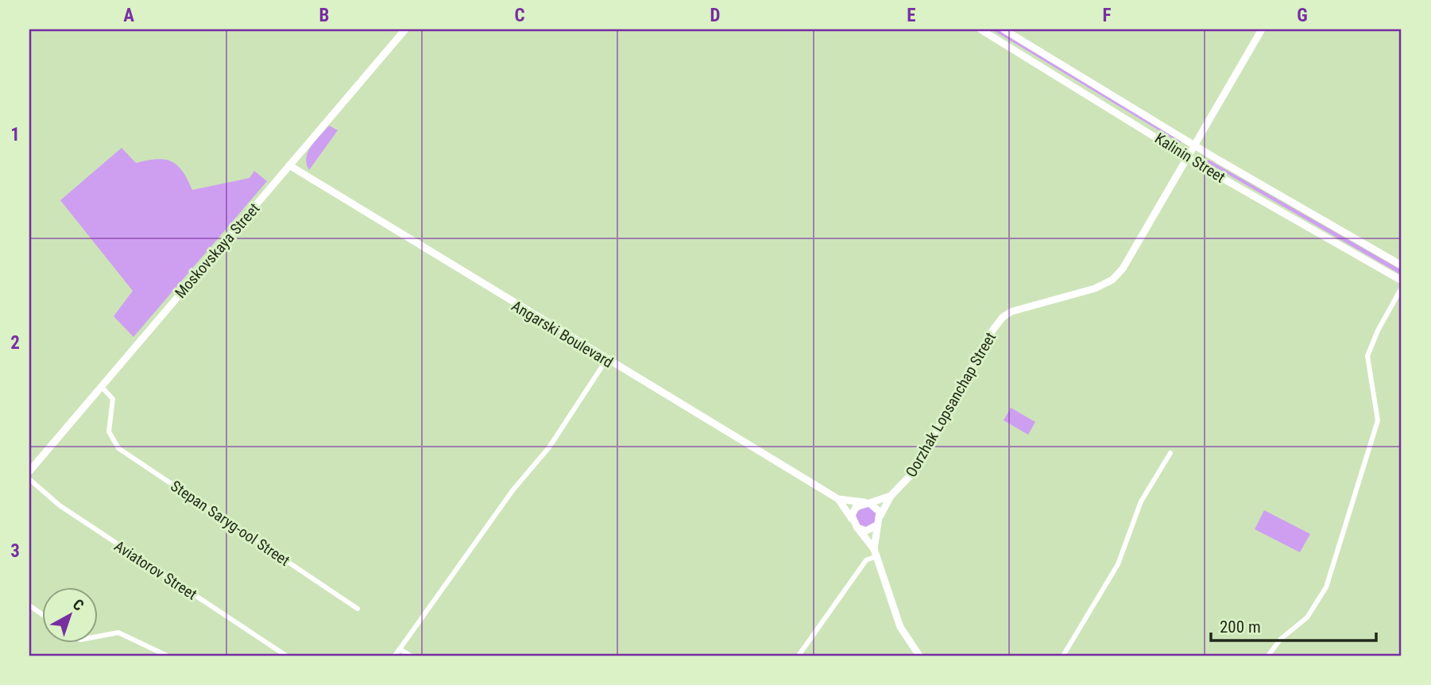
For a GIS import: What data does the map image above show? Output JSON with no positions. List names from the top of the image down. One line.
{"streets":{"street":["Kalinin Street","Moskovskaya Street","Angarski Boulevard","Oorzhak Lopsanchap Street","Stepan Saryg-ool Street","Aviatorov Street"]},"crossings":[["Kalinin Street","Oorzhak Lopsanchap Street"],["Moskovskaya Street","Angarski Boulevard"],["Moskovskaya Street","Stepan Saryg-ool Street"],["Angarski Boulevard","Oorzhak Lopsanchap Street"]],"scale_bar":"200 m","north":"top right","grid":{"columns":["A","B","C","D","E","F","G"],"rows":["1","2","3"]}}
